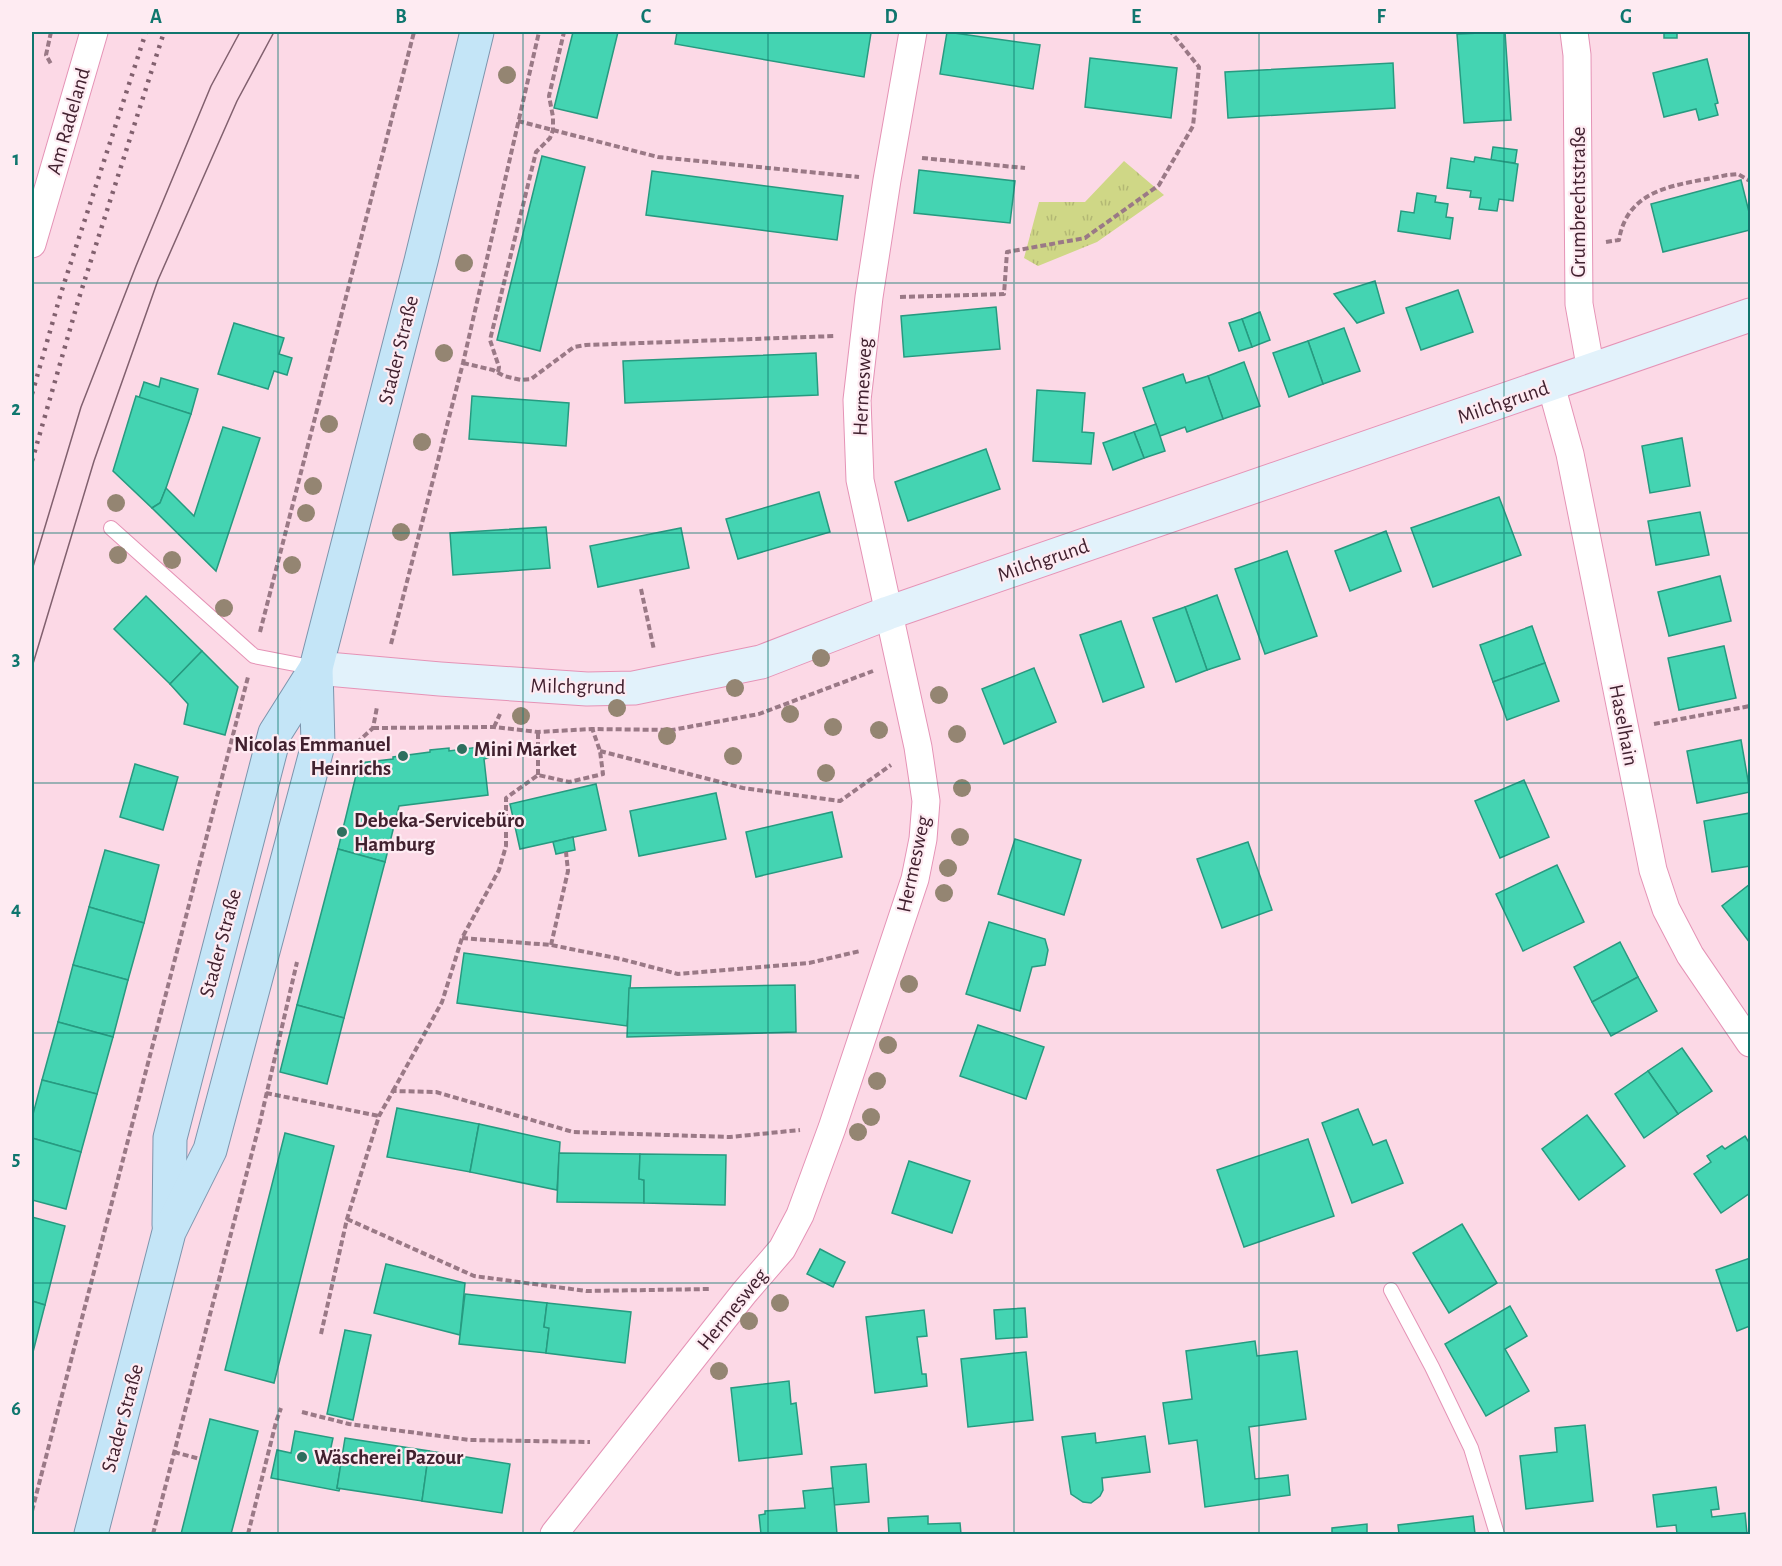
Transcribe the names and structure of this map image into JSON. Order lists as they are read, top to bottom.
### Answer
{
  "streets": {
    "main road": ["Stader Straße"],
    "street": [
      "Am Radeland",
      "Grumbrechtstraße",
      "Hermesweg",
      "Milchgrund",
      "Haselhain"
    ]
  },
  "crossings": [
    ["Grumbrechtstraße", "Milchgrund"],
    ["Stader Straße", "Milchgrund"],
    ["Hermesweg", "Milchgrund"],
    ["Milchgrund", "Haselhain"]
  ],
  "places": [
    "Mini Market",
    "Nicolas Emmanuel Heinrichs",
    "Debeka-Servicebüro Hamburg",
    "Wäscherei Pazour"
  ],
  "grid": {
    "columns": [
      "A",
      "B",
      "C",
      "D",
      "E",
      "F",
      "G"
    ],
    "rows": [
      "1",
      "2",
      "3",
      "4",
      "5",
      "6"
    ]
  }
}
